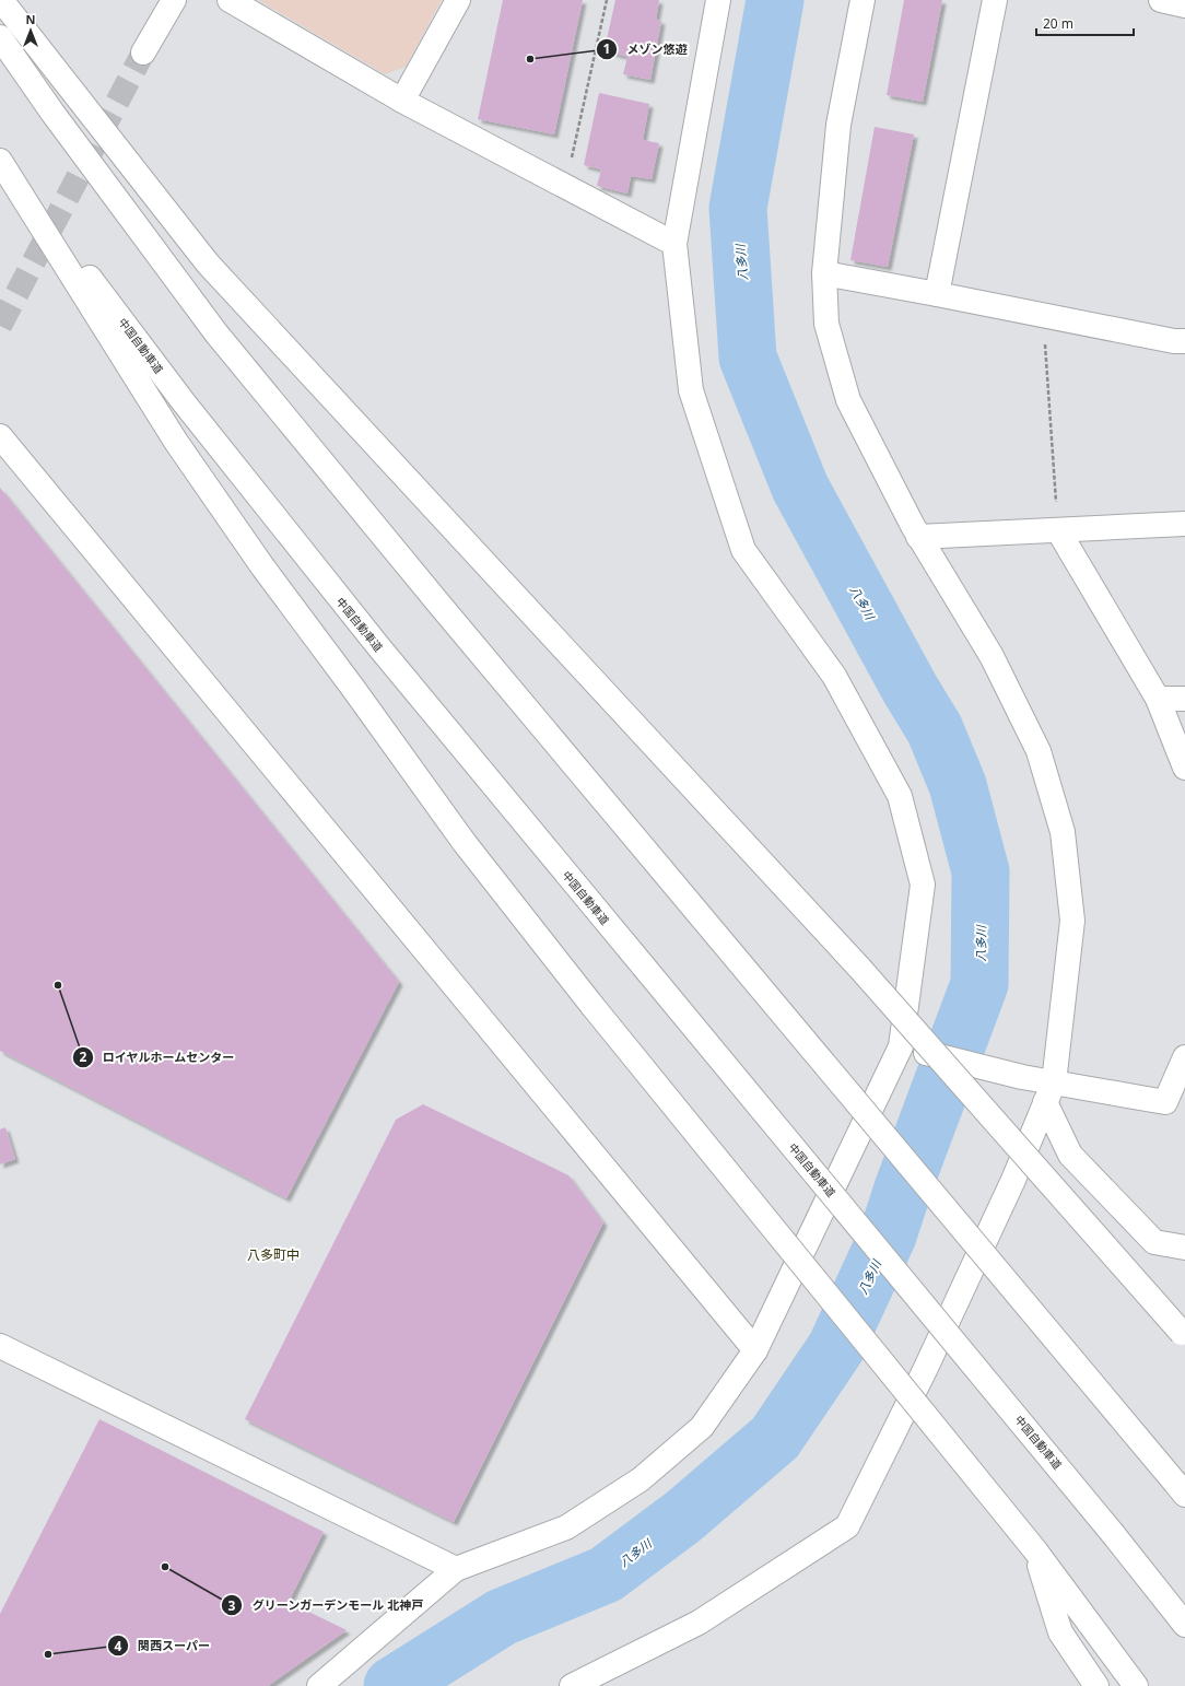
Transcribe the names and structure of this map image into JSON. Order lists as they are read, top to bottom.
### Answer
{
  "streets": {
    "main road": ["中国自動車道"]
  },
  "districts": ["八多町中"],
  "water": ["八多川"],
  "places": [
    "メゾン悠遊",
    "ロイヤルホームセンター",
    "グリーンガーデンモール 北神戸",
    "関西スーパー"
  ],
  "scale_bar": "20 m",
  "north": "top"
}
